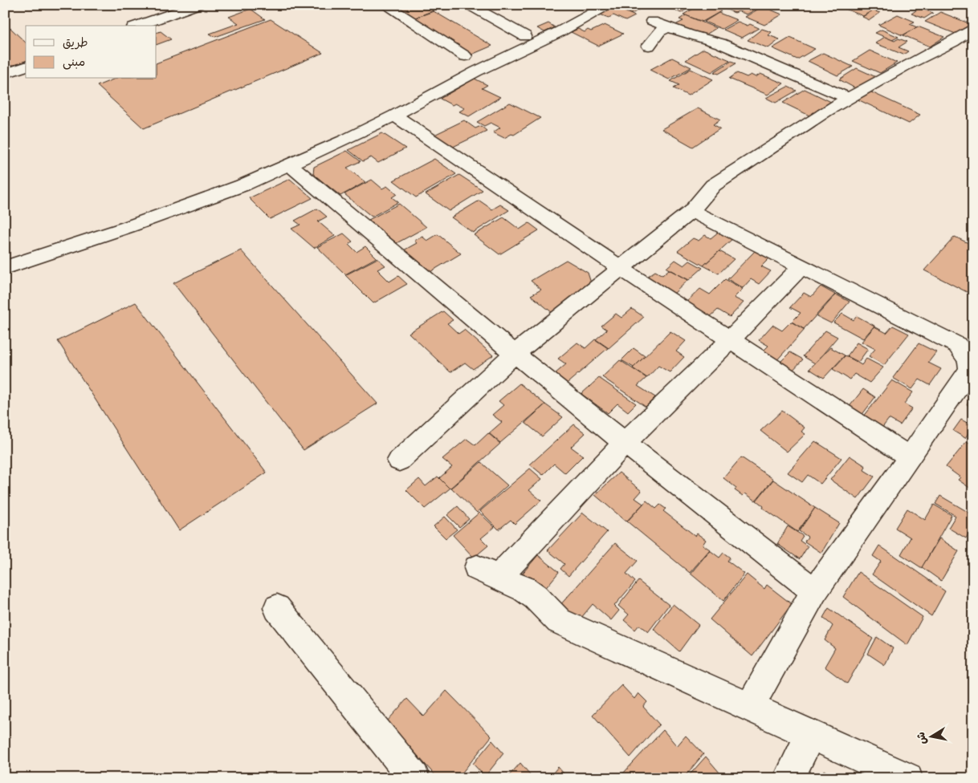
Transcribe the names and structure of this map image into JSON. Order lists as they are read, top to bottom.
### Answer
{
  "legend": ["طريق", "مبنى"],
  "north": "left"
}
